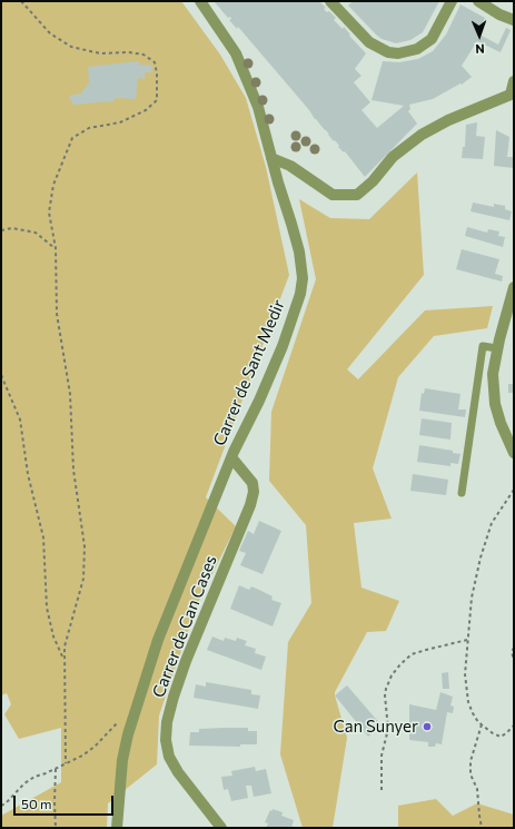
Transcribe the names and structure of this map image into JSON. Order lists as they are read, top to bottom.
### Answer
{
  "streets": {
    "street": ["Carrer de Sant Medir", "Carrer de Can Cases"]
  },
  "crossings": [
    ["Carrer de Sant Medir", "Carrer de Can Cases"]
  ],
  "places": ["Can Sunyer"],
  "scale_bar": "50 m",
  "north": "bottom"
}
